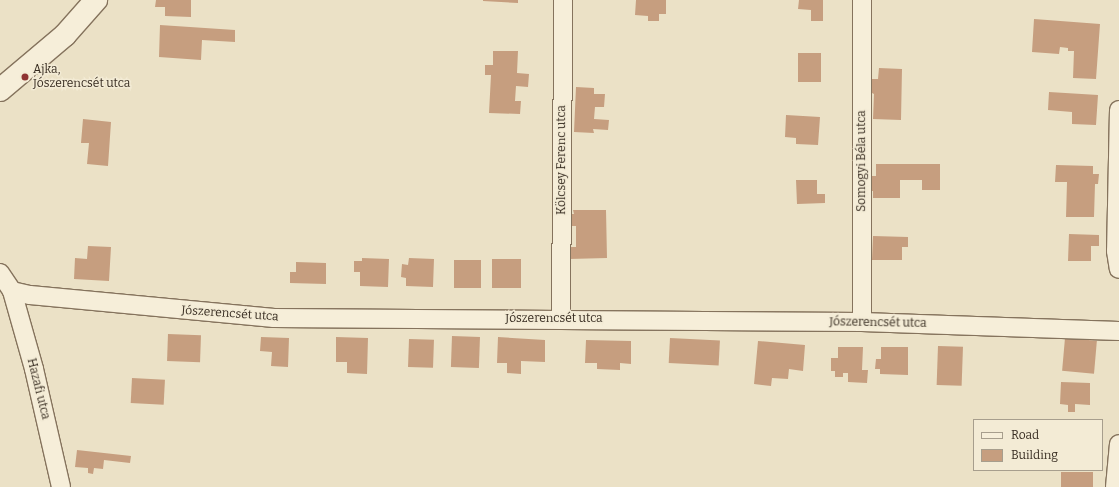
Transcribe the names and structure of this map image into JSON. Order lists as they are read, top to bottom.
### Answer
{
  "streets": {
    "street": [
      "Kölcsey Ferenc utca",
      "Somogyi Béla utca",
      "Jószerencsét utca",
      "Hazafi utca"
    ]
  },
  "crossings": [
    ["Kölcsey Ferenc utca", "Jószerencsét utca"],
    ["Somogyi Béla utca", "Jószerencsét utca"],
    ["Jószerencsét utca", "Hazafi utca"]
  ],
  "places": ["Ajka, Jószerencsét utca"],
  "legend": ["Road", "Building"]
}
